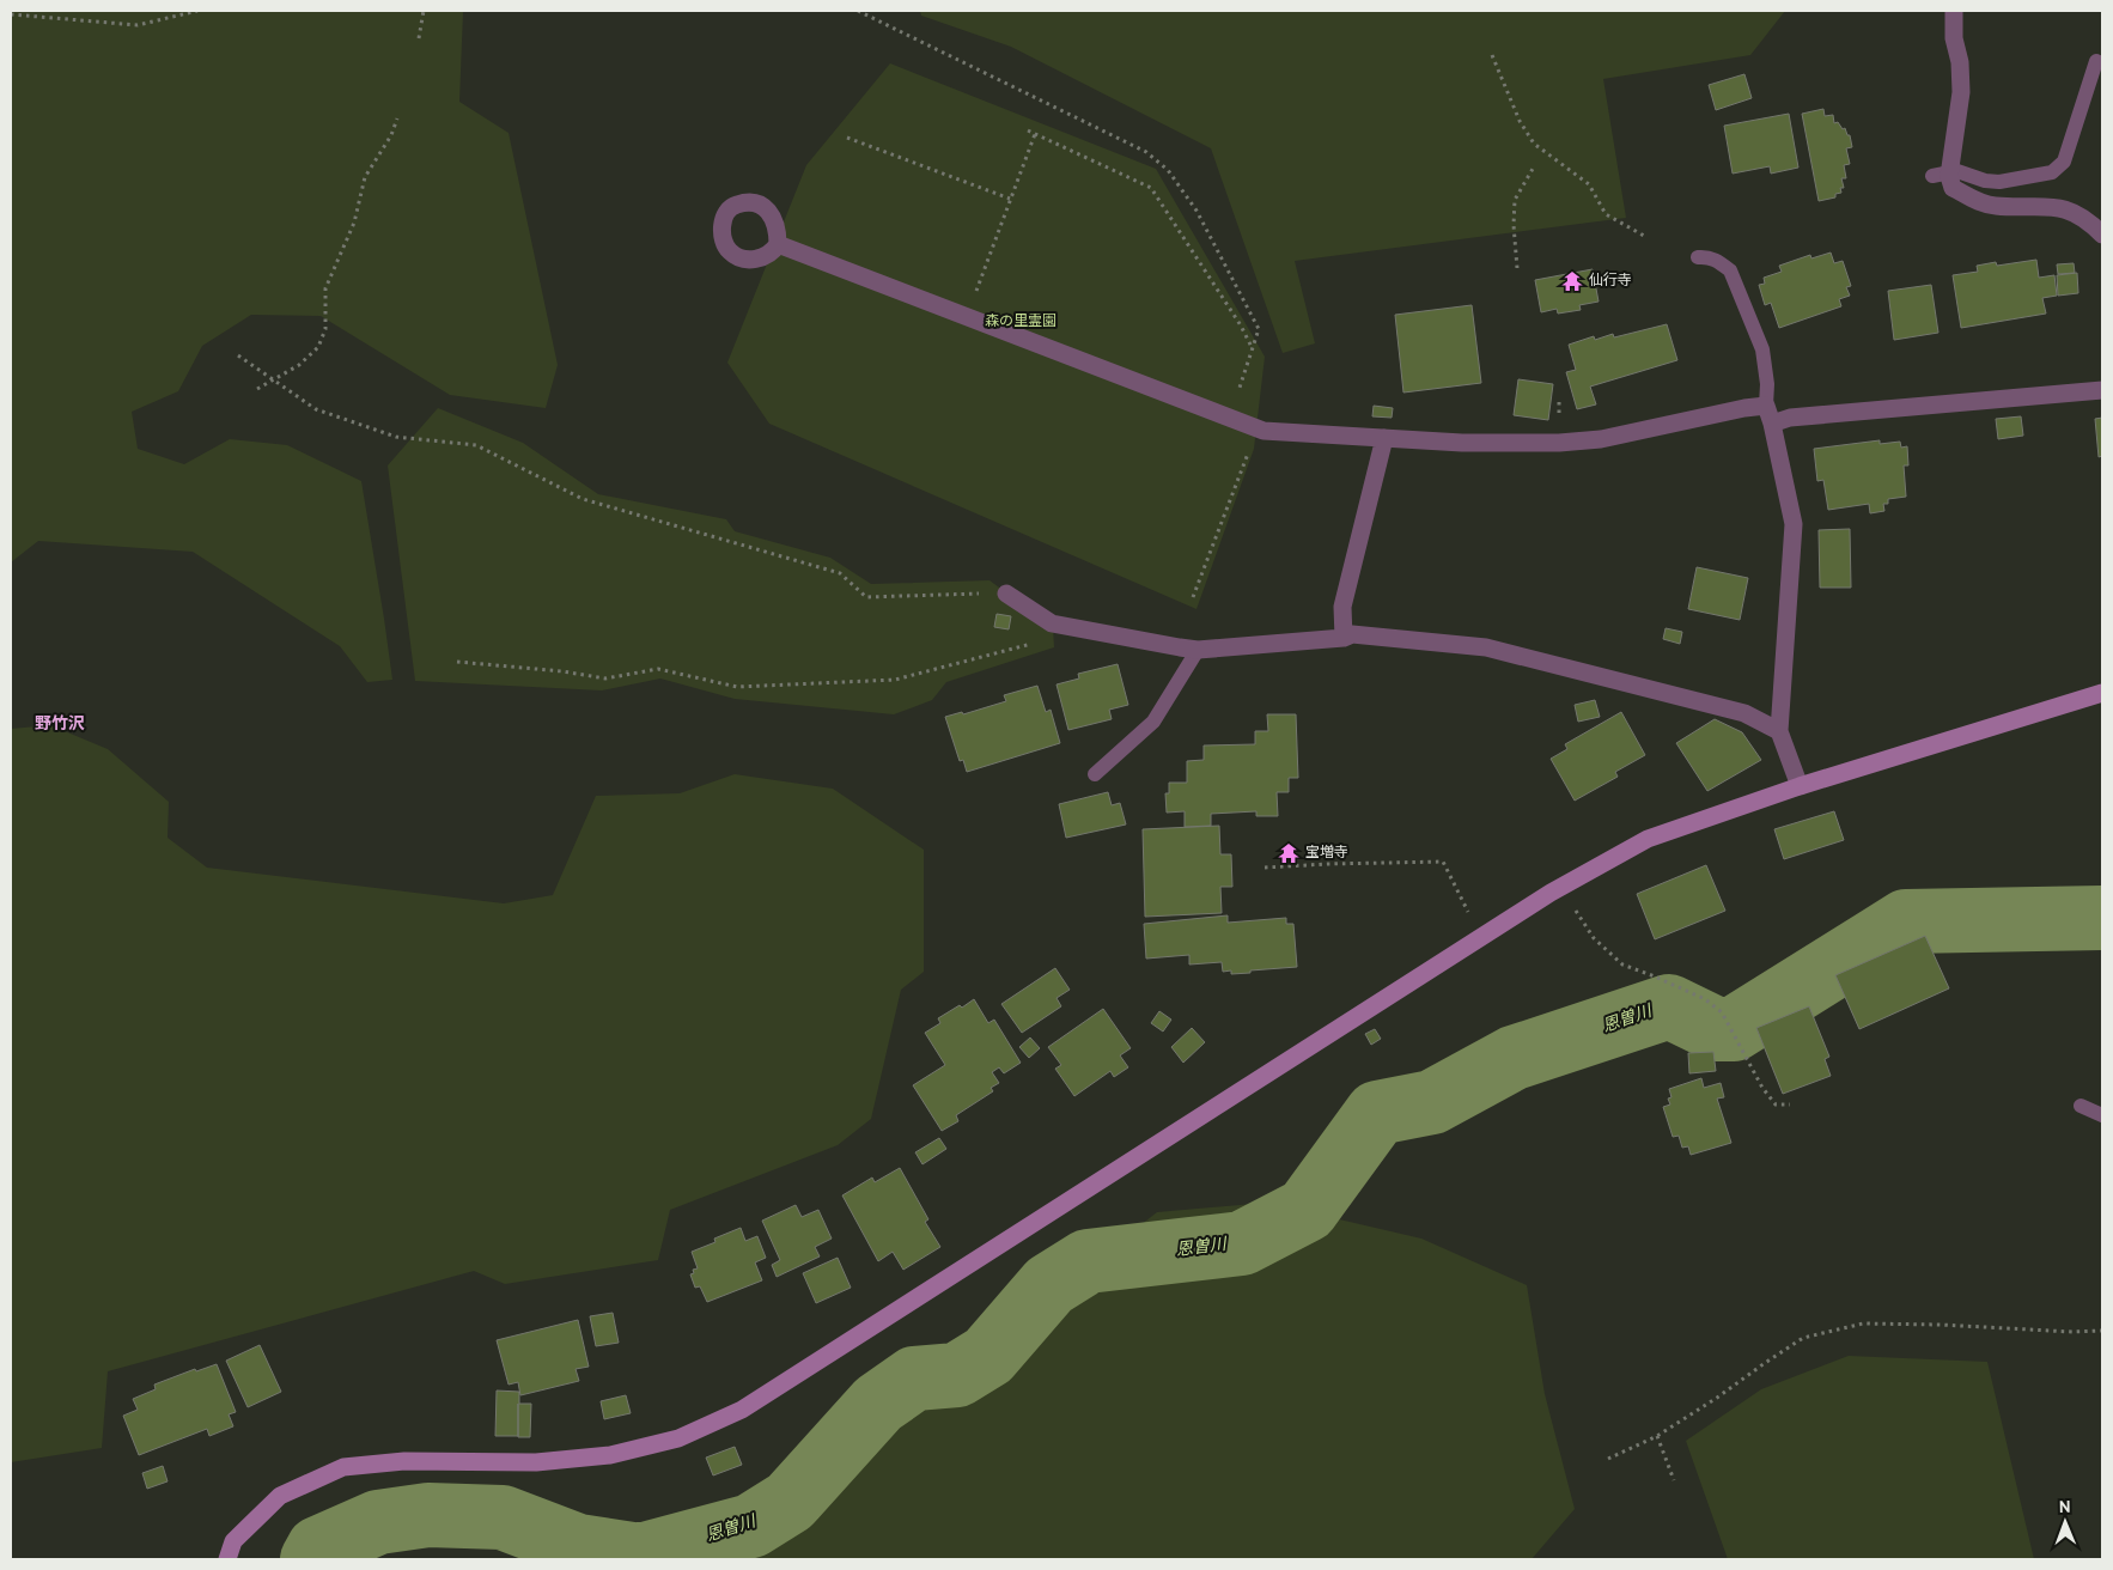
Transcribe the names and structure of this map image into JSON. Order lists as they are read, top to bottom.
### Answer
{
  "districts": ["野竹沢"],
  "water": ["恩曽川"],
  "parks": ["森の里霊園"],
  "places": {
    "temple": ["仙行寺", "宝増寺"]
  },
  "north": "top"
}
